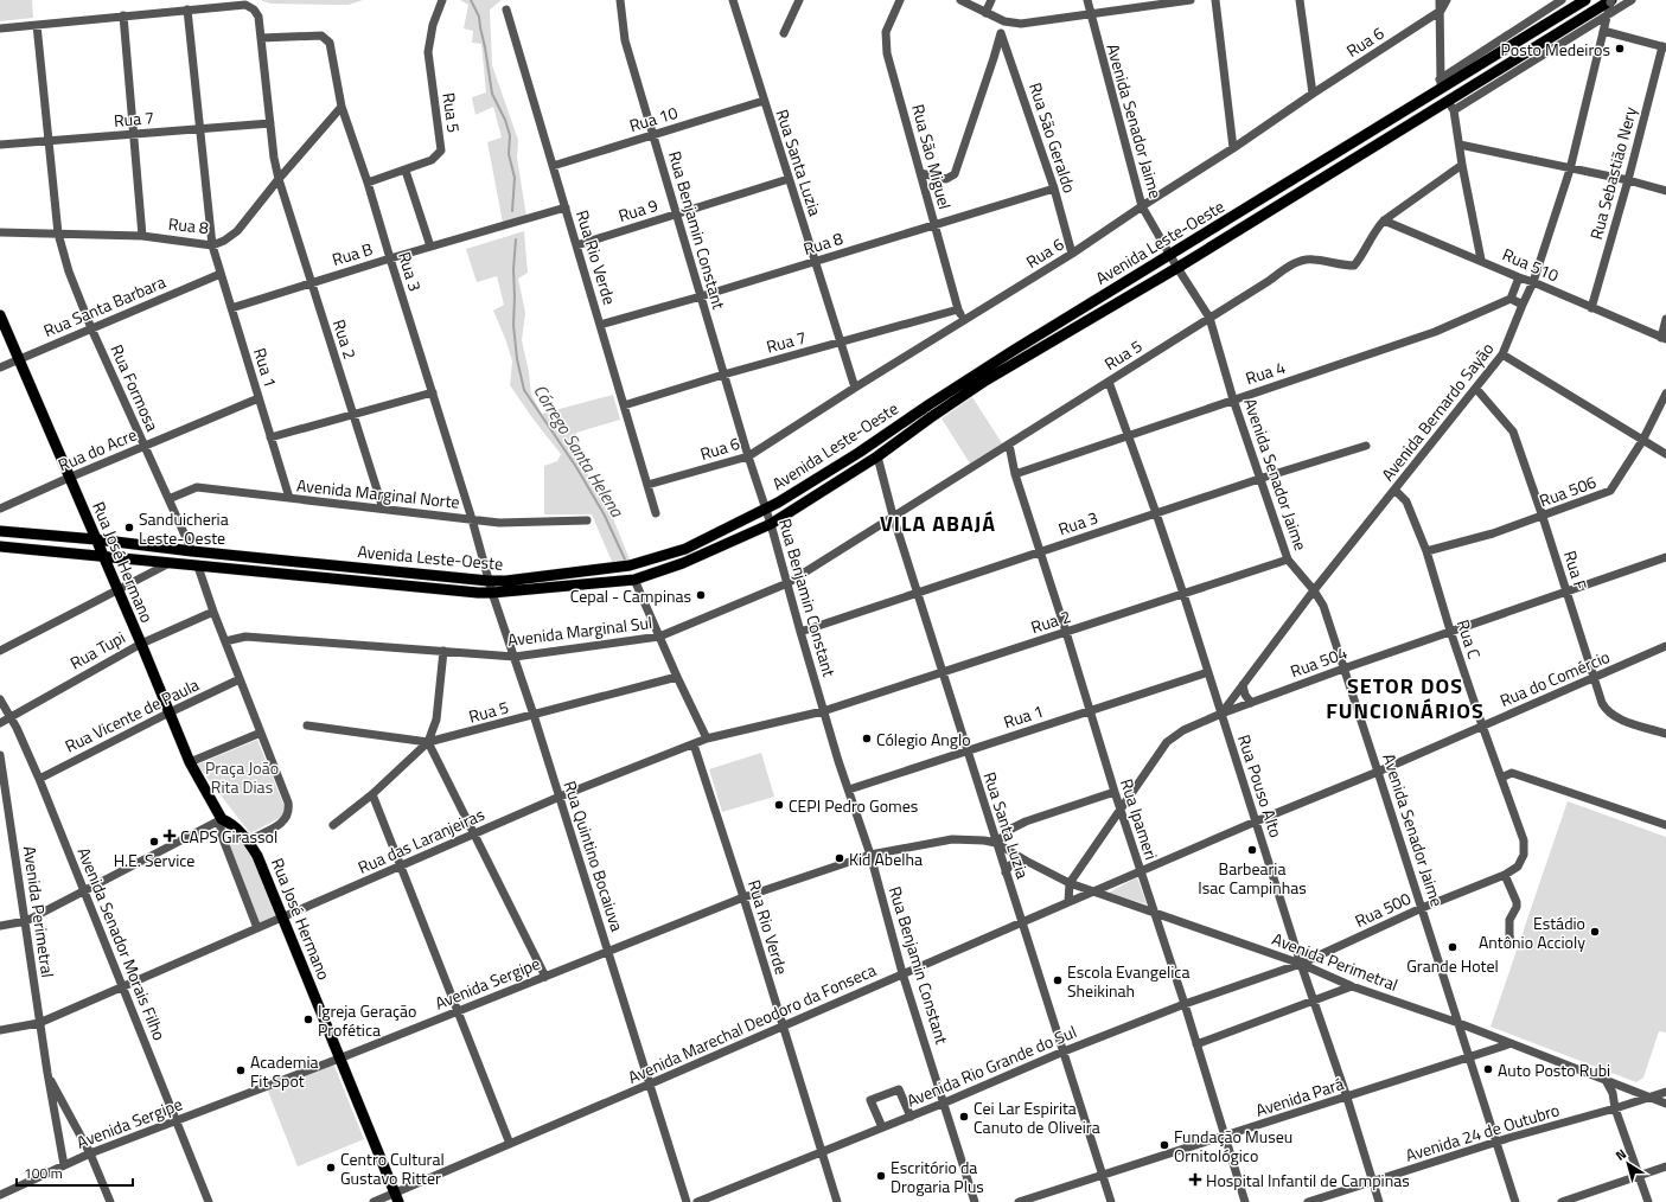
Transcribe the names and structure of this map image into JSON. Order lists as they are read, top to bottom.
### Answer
{
  "streets": {
    "main road": ["Avenida Leste-Oeste", "Rua José Hermano"],
    "street": [
      "Rua 6",
      "Rua 5",
      "Rua 7",
      "Rua 10",
      "Avenida Senador Jaime",
      "Rua São Geraldo",
      "Rua São Miguel",
      "Rua Santa Luzia",
      "Rua Sebastião Nery",
      "Rua 9",
      "Rua 8",
      "Rua Benjamin Constant",
      "Rua B",
      "Rua Rio Verde",
      "Rua 510",
      "Rua 3",
      "Rua Santa Barbara",
      "Rua 2",
      "Rua 1",
      "Rua 4",
      "Rua Formosa",
      "Avenida Bernardo Sayão",
      "Rua do Acre",
      "Rua 506",
      "Avenida Marginal Norte",
      "Rua F",
      "Avenida Marginal Sul",
      "Rua C",
      "Rua Tupi",
      "Rua 504",
      "Rua do Comércio",
      "Rua Vicente de Paula",
      "Rua Pouso Alto",
      "Rua Ipameri",
      "Rua das Laranjeiras",
      "Rua Quintino Bocaiuva",
      "Rua 500",
      "Avenida Perimetral",
      "Avenida Senador Morais Filho",
      "Avenida Sergipe",
      "Avenida Marechal Deodoro da Fonseca",
      "Avenida Rio Grande do Sul",
      "Avenida Pará",
      "Avenida 24 de Outubro"
    ]
  },
  "crossings": [
    ["Rua 6", "Avenida Senador Jaime"],
    ["Rua 6", "Rua São Geraldo"],
    ["Rua 6", "Rua São Miguel"],
    ["Rua 6", "Rua Santa Luzia"],
    ["Rua 6", "Rua Benjamin Constant"],
    ["Rua 6", "Rua Rio Verde"],
    ["Rua 5", "Avenida Senador Jaime"],
    ["Rua 5", "Rua Santa Luzia"],
    ["Rua 5", "Rua Benjamin Constant"],
    ["Rua 5", "Rua 510"],
    ["Rua 5", "Rua 3"],
    ["Rua 5", "Avenida Marginal Sul"],
    ["Rua 5", "Rua Pouso Alto"],
    ["Rua 5", "Rua Ipameri"],
    ["Rua 5", "Rua Quintino Bocaiuva"],
    ["Rua 7", "Rua São Miguel"],
    ["Rua 7", "Rua Santa Luzia"],
    ["Rua 7", "Rua Benjamin Constant"],
    ["Rua 7", "Rua Rio Verde"],
    ["Rua 10", "Rua Santa Luzia"],
    ["Rua 10", "Rua Benjamin Constant"],
    ["Rua 10", "Rua Rio Verde"],
    ["Avenida Senador Jaime", "Avenida Leste-Oeste"],
    ["Avenida Senador Jaime", "Rua 3"],
    ["Avenida Senador Jaime", "Rua 2"],
    ["Avenida Senador Jaime", "Rua 4"],
    ["Avenida Senador Jaime", "Avenida Bernardo Sayão"],
    ["Avenida Senador Jaime", "Rua 504"],
    ["Avenida Senador Jaime", "Rua do Comércio"],
    ["Avenida Senador Jaime", "Rua 500"],
    ["Avenida Senador Jaime", "Avenida Perimetral"],
    ["Avenida Senador Jaime", "Avenida Pará"],
    ["Avenida Senador Jaime", "Avenida 24 de Outubro"],
    ["Rua São Geraldo", "Rua 8"],
    ["Rua São Miguel", "Rua 8"],
    ["Rua Santa Luzia", "Rua 9"],
    ["Rua Santa Luzia", "Rua 8"],
    ["Rua Santa Luzia", "Avenida Leste-Oeste"],
    ["Rua Santa Luzia", "Rua 3"],
    ["Rua Santa Luzia", "Rua 2"],
    ["Rua Santa Luzia", "Rua 1"],
    ["Rua Santa Luzia", "Avenida Perimetral"],
    ["Rua Santa Luzia", "Avenida Sergipe"],
    ["Rua Santa Luzia", "Avenida Marechal Deodoro da Fonseca"],
    ["Rua Santa Luzia", "Avenida Rio Grande do Sul"],
    ["Rua Santa Luzia", "Avenida Pará"],
    ["Rua Sebastião Nery", "Rua 510"],
    ["Rua 9", "Rua Benjamin Constant"],
    ["Rua 9", "Rua Rio Verde"],
    ["Rua 8", "Rua Benjamin Constant"],
    ["Rua 8", "Rua Rio Verde"],
    ["Rua 8", "Rua 3"],
    ["Rua 8", "Rua 2"],
    ["Rua 8", "Rua 1"],
    ["Rua 8", "Rua Formosa"],
    ["Rua Benjamin Constant", "Avenida Leste-Oeste"],
    ["Rua Benjamin Constant", "Rua 3"],
    ["Rua Benjamin Constant", "Rua 2"],
    ["Rua Benjamin Constant", "Rua 1"],
    ["Rua Benjamin Constant", "Avenida Marginal Sul"],
    ["Rua Benjamin Constant", "Rua das Laranjeiras"],
    ["Rua Benjamin Constant", "Avenida Sergipe"],
    ["Rua Benjamin Constant", "Avenida Marechal Deodoro da Fonseca"],
    ["Rua Benjamin Constant", "Avenida Rio Grande do Sul"],
    ["Avenida Leste-Oeste", "Rua Formosa"],
    ["Avenida Leste-Oeste", "Avenida Bernardo Sayão"],
    ["Avenida Leste-Oeste", "Rua José Hermano"],
    ["Avenida Leste-Oeste", "Rua Quintino Bocaiuva"],
    ["Rua B", "Rua Rio Verde"],
    ["Rua B", "Rua 3"],
    ["Rua B", "Rua 2"],
    ["Rua B", "Rua 1"],
    ["Rua Rio Verde", "Rua das Laranjeiras"],
    ["Rua Rio Verde", "Avenida Sergipe"],
    ["Rua Rio Verde", "Avenida Marechal Deodoro da Fonseca"],
    ["Rua Rio Verde", "Avenida Rio Grande do Sul"],
    ["Rua 510", "Avenida Bernardo Sayão"],
    ["Rua 3", "Avenida Marginal Norte"],
    ["Rua 3", "Rua Pouso Alto"],
    ["Rua 3", "Rua Ipameri"],
    ["Rua 3", "Rua Quintino Bocaiuva"],
    ["Rua Santa Barbara", "Rua 1"],
    ["Rua Santa Barbara", "Rua Formosa"],
    ["Rua Santa Barbara", "Rua José Hermano"],
    ["Rua 2", "Avenida Marginal Norte"],
    ["Rua 2", "Rua Pouso Alto"],
    ["Rua 2", "Rua Ipameri"],
    ["Rua 2", "Rua das Laranjeiras"],
    ["Rua 1", "Rua do Acre"],
    ["Rua 1", "Avenida Marginal Norte"],
    ["Rua 1", "Rua Pouso Alto"],
    ["Rua 1", "Rua Ipameri"],
    ["Rua 4", "Rua Pouso Alto"],
    ["Rua 4", "Rua Ipameri"],
    ["Rua Formosa", "Rua do Acre"],
    ["Rua Formosa", "Avenida Marginal Norte"],
    ["Avenida Bernardo Sayão", "Rua F"],
    ["Avenida Bernardo Sayão", "Rua C"],
    ["Avenida Bernardo Sayão", "Rua 504"],
    ["Avenida Bernardo Sayão", "Rua Pouso Alto"],
    ["Rua do Acre", "Rua José Hermano"],
    ["Rua 506", "Rua F"],
    ["Rua 506", "Rua C"],
    ["Avenida Marginal Norte", "Rua Quintino Bocaiuva"],
    ["Rua José Hermano", "Rua Tupi"],
    ["Rua José Hermano", "Rua Vicente de Paula"],
    ["Rua José Hermano", "Rua das Laranjeiras"],
    ["Rua José Hermano", "Avenida Sergipe"],
    ["Rua José Hermano", "Avenida Marechal Deodoro da Fonseca"],
    ["Rua F", "Rua 504"],
    ["Rua F", "Rua do Comércio"],
    ["Avenida Marginal Sul", "Rua Quintino Bocaiuva"],
    ["Rua C", "Rua 504"],
    ["Rua C", "Rua do Comércio"],
    ["Rua C", "Rua 500"],
    ["Rua Tupi", "Avenida Senador Morais Filho"],
    ["Rua 504", "Rua Pouso Alto"],
    ["Rua 504", "Rua Ipameri"],
    ["Rua 504", "Avenida Perimetral"],
    ["Rua do Comércio", "Rua Pouso Alto"],
    ["Rua do Comércio", "Rua Ipameri"],
    ["Rua do Comércio", "Avenida Marechal Deodoro da Fonseca"],
    ["Rua Vicente de Paula", "Avenida Senador Morais Filho"],
    ["Rua Pouso Alto", "Rua 500"],
    ["Rua Pouso Alto", "Avenida Perimetral"],
    ["Rua Pouso Alto", "Avenida Rio Grande do Sul"],
    ["Rua Pouso Alto", "Avenida Pará"],
    ["Rua Pouso Alto", "Avenida 24 de Outubro"],
    ["Rua Ipameri", "Avenida Perimetral"],
    ["Rua Ipameri", "Avenida Marechal Deodoro da Fonseca"],
    ["Rua Ipameri", "Avenida Rio Grande do Sul"],
    ["Rua Ipameri", "Avenida Pará"],
    ["Rua das Laranjeiras", "Rua Quintino Bocaiuva"],
    ["Rua das Laranjeiras", "Avenida Perimetral"],
    ["Rua das Laranjeiras", "Avenida Senador Morais Filho"],
    ["Rua Quintino Bocaiuva", "Avenida Sergipe"],
    ["Rua Quintino Bocaiuva", "Avenida Marechal Deodoro da Fonseca"],
    ["Rua 500", "Avenida Perimetral"],
    ["Rua 500", "Avenida Rio Grande do Sul"],
    ["Avenida Perimetral", "Avenida Sergipe"],
    ["Avenida Perimetral", "Avenida Marechal Deodoro da Fonseca"],
    ["Avenida Perimetral", "Avenida Rio Grande do Sul"],
    ["Avenida Perimetral", "Avenida Pará"],
    ["Avenida Perimetral", "Avenida 24 de Outubro"],
    ["Avenida Senador Morais Filho", "Avenida Sergipe"]
  ],
  "districts": ["VILA ABAJÁ", "SETOR DOS FUNCIONÁRIOS"],
  "water": ["Córrego Santa Helena"],
  "parks": ["Praça João Rita Dias"],
  "places": {
    "other": [
      "Posto Medeiros",
      "Sanduicheria Leste-Oeste",
      "Cepal - Campinas",
      "Cólegio Anglo",
      "CEPI Pedro Gomes",
      "H.E. Service",
      "Barbearia Isac Campinhas",
      "Kid Abelha",
      "Estádio Antônio Accioly",
      "Grande Hotel",
      "Escola Evangelica Sheikinah",
      "Igreja Geração Profética",
      "Auto Posto Rubi",
      "Academia Fit Spot",
      "Cei Lar Espirita Canuto de Oliveira",
      "Fundação Museu Ornitológico",
      "Centro Cultural Gustavo Ritter",
      "Escritório da Drogaria Plus"
    ],
    "health": ["CAPS Girassol", "Hospital Infantil de Campinas"]
  },
  "scale_bar": "100 m",
  "north": "top left"
}
